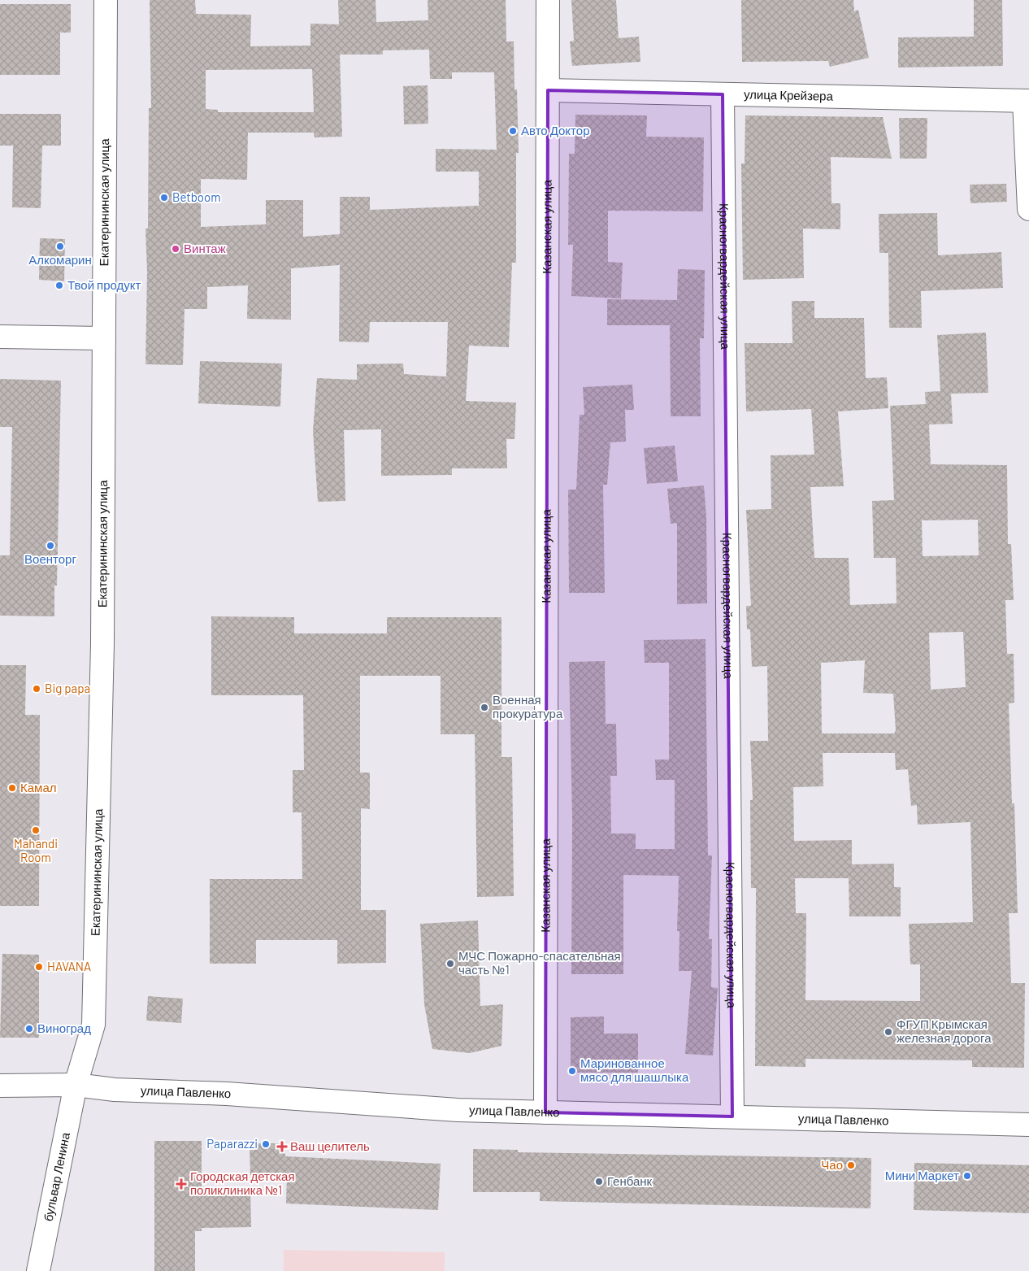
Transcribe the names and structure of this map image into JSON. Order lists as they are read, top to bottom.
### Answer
{
  "streets": {
    "street": [
      "улица Крейзера",
      "Екатерининская улица",
      "Казанская улица",
      "Красногвардейская улица",
      "улица Павленко",
      "бульвар Ленина"
    ]
  },
  "crossings": [
    ["улица Крейзера", "Казанская улица"],
    ["улица Крейзера", "Красногвардейская улица"],
    ["Екатерининская улица", "улица Павленко"],
    ["Екатерининская улица", "бульвар Ленина"],
    ["Казанская улица", "улица Павленко"],
    ["Красногвардейская улица", "улица Павленко"],
    ["улица Павленко", "бульвар Ленина"]
  ],
  "places": {
    "other": [
      "Авто Доктор",
      "Betboom",
      "Алкомарин",
      "Винтаж",
      "Твой продукт",
      "Военторг",
      "Big papa",
      "Военная прокуратура",
      "Камал",
      "Mahandi Room",
      "МЧС Пожарно-спасательная часть №1",
      "HAVANA",
      "Виноград",
      "ФГУП Крымская железная дорога",
      "Маринованное мясо для шашлыка",
      "Paparazzi",
      "Чао",
      "Мини Маркет",
      "Генбанк"
    ],
    "health": ["Ваш целитель", "Городская детская поликлиника №1"]
  }
}
